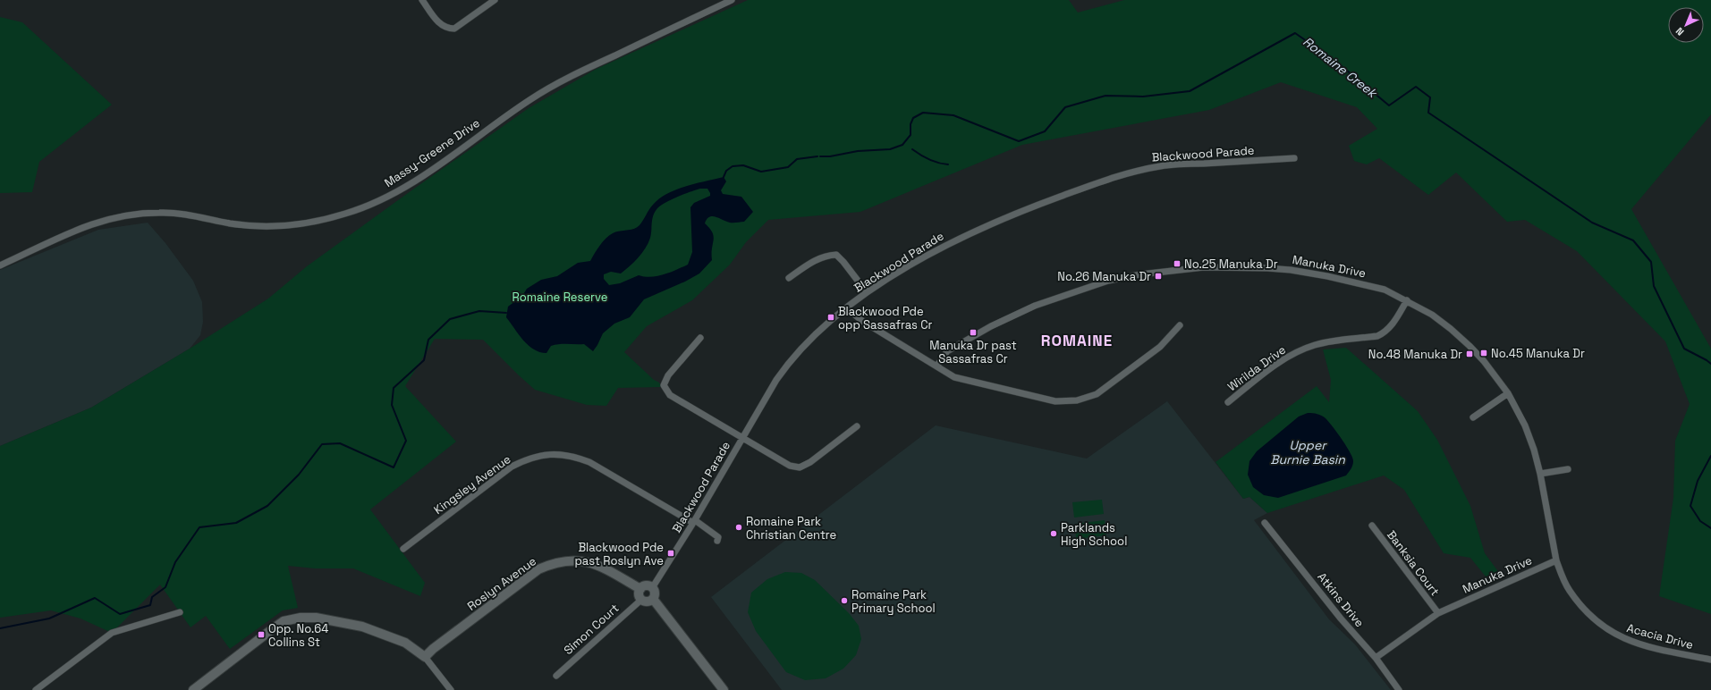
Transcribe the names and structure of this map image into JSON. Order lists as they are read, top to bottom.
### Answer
{
  "streets": {
    "street": [
      "Massy-Greene Drive",
      "Blackwood Parade",
      "Manuka Drive",
      "Wirilda Drive",
      "Kingsley Avenue",
      "Banksia Court",
      "Roslyn Avenue",
      "Atkins Drive",
      "Simon Court",
      "Acacia Drive"
    ]
  },
  "crossings": [
    ["Blackwood Parade", "Kingsley Avenue"],
    ["Blackwood Parade", "Roslyn Avenue"],
    ["Blackwood Parade", "Simon Court"],
    ["Manuka Drive", "Wirilda Drive"],
    ["Manuka Drive", "Banksia Court"],
    ["Manuka Drive", "Atkins Drive"],
    ["Manuka Drive", "Acacia Drive"],
    ["Roslyn Avenue", "Simon Court"]
  ],
  "districts": ["ROMAINE"],
  "water": ["Romaine Creek", "Upper Burnie Basin"],
  "parks": ["Romaine Reserve"],
  "places": {
    "transit": [
      "No.25 Manuka Dr",
      "No.26 Manuka Dr",
      "Blackwood Pde opp Sassafras Cr",
      "Manuka Dr past Sassafras Cr",
      "No.45 Manuka Dr",
      "No.48 Manuka Dr",
      "Blackwood Pde past Roslyn Ave",
      "Opp. No.64 Collins St"
    ],
    "other": ["Romaine Park Christian Centre", "Parklands High School", "Romaine Park Primary School"]
  },
  "north": "bottom left"
}
